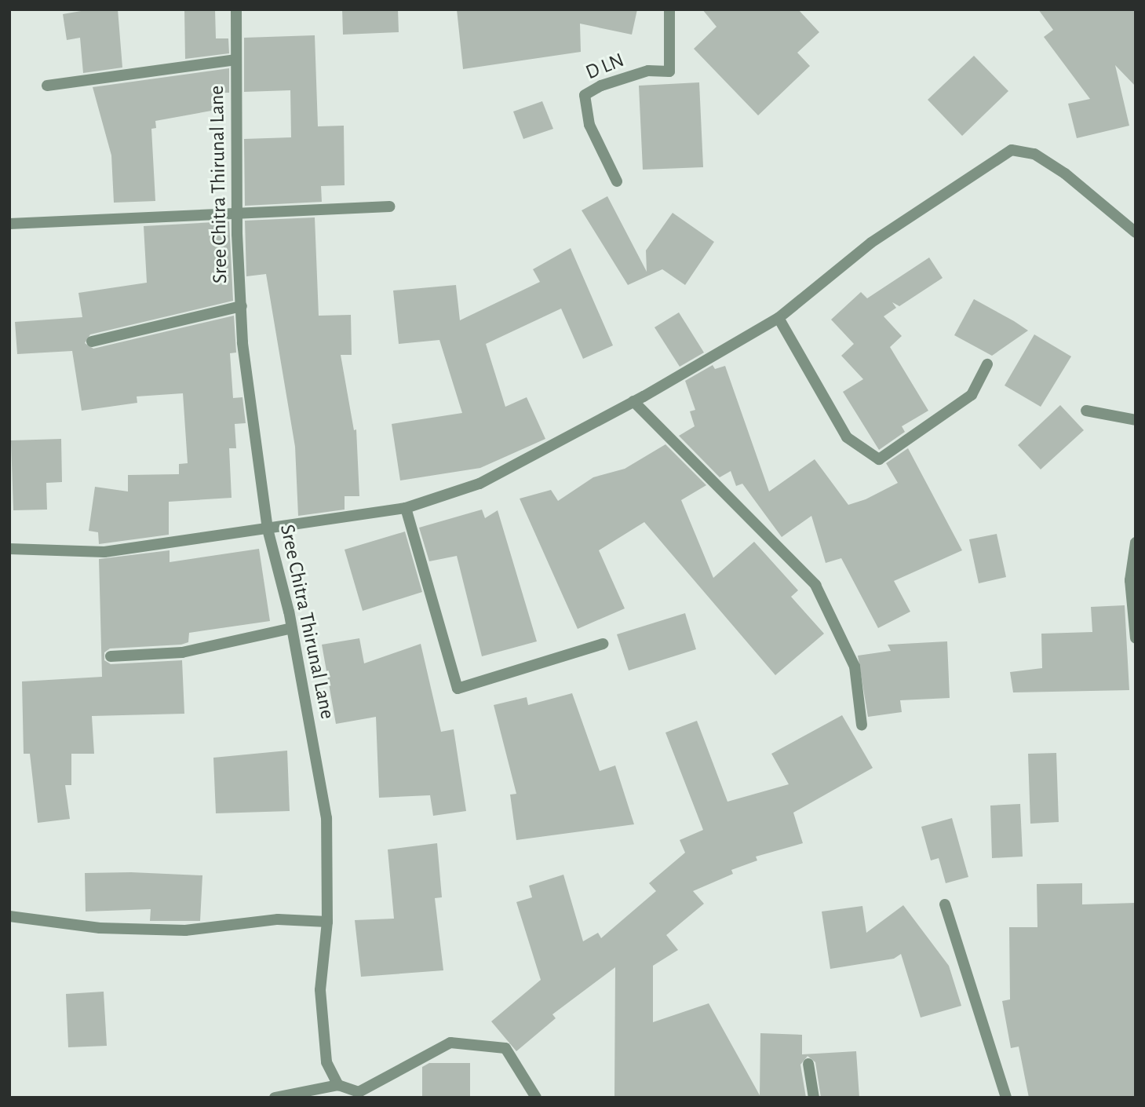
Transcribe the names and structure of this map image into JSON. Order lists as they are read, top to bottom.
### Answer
{
  "streets": {
    "street": ["D LN", "Sree Chitra Thirunal Lane"]
  }
}
